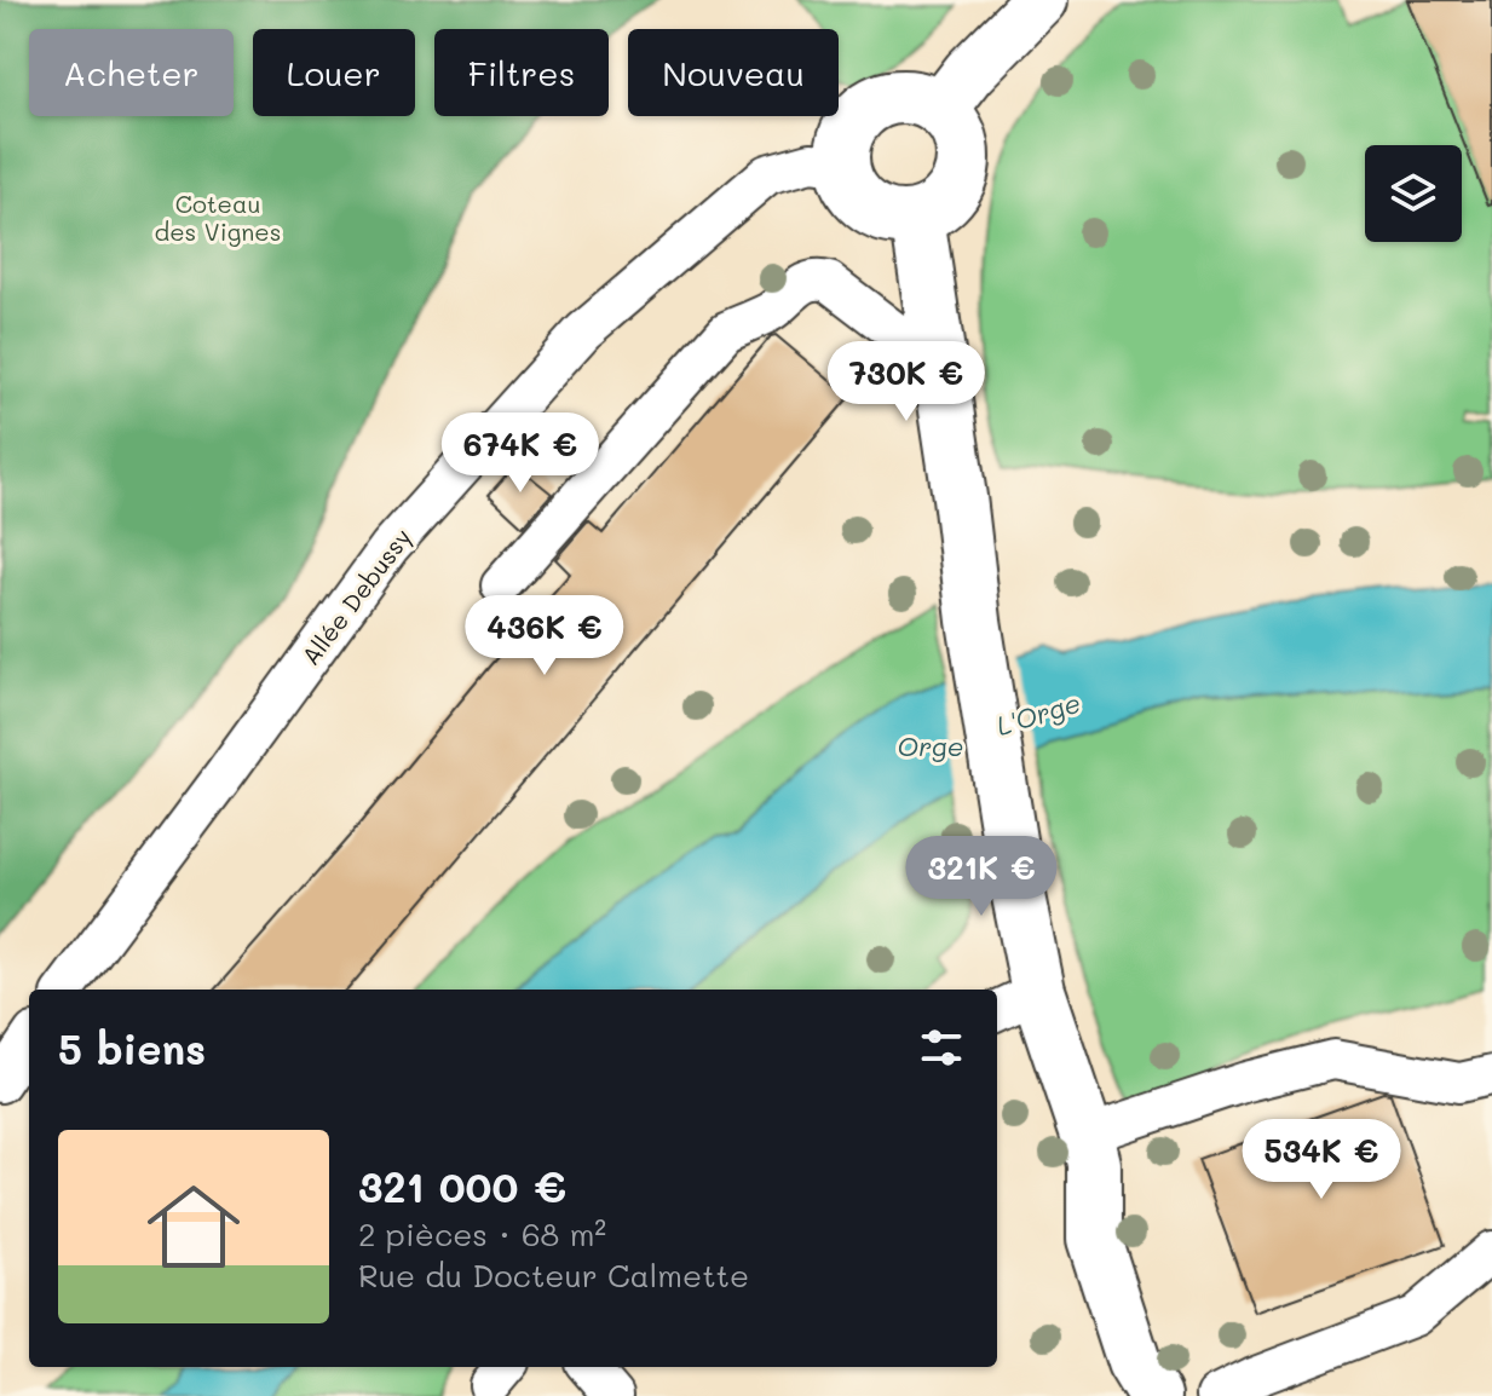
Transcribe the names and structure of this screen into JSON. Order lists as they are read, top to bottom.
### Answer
{
  "streets": {
    "lane": ["Allée Debussy"]
  },
  "water": ["L'Orge", "Orge"],
  "parks": ["Coteau des Vignes"],
  "page": {
    "chip": [
      "Acheter",
      "Louer",
      "Filtres",
      "Nouveau"
    ],
    "price": [
      "730K €",
      "674K €",
      "436K €",
      "321K €",
      "534K €"
    ],
    "heading": "5 biens",
    "list": [
      {
        "name": "321 000 €",
        "note": "2 pièces · 68 m² · Rue du Docteur Calmette"
      }
    ]
  }
}
